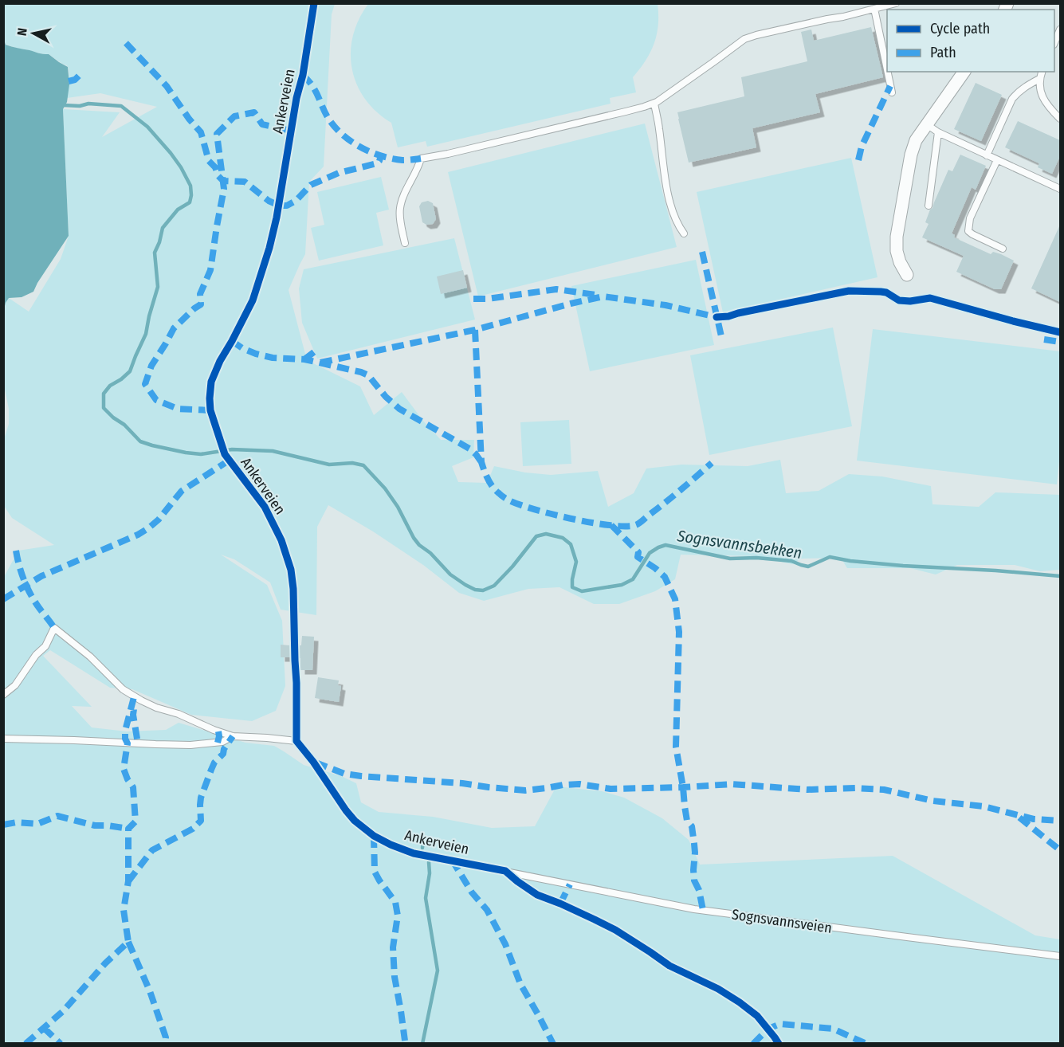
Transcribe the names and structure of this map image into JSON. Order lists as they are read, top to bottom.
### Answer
{
  "streets": {
    "lane": ["Ankerveien", "Sognsvannsveien"]
  },
  "crossings": [
    ["Ankerveien", "Sognsvannsveien"]
  ],
  "water": ["Sognsvannsbekken"],
  "legend": ["Cycle path", "Path"],
  "north": "left"
}
